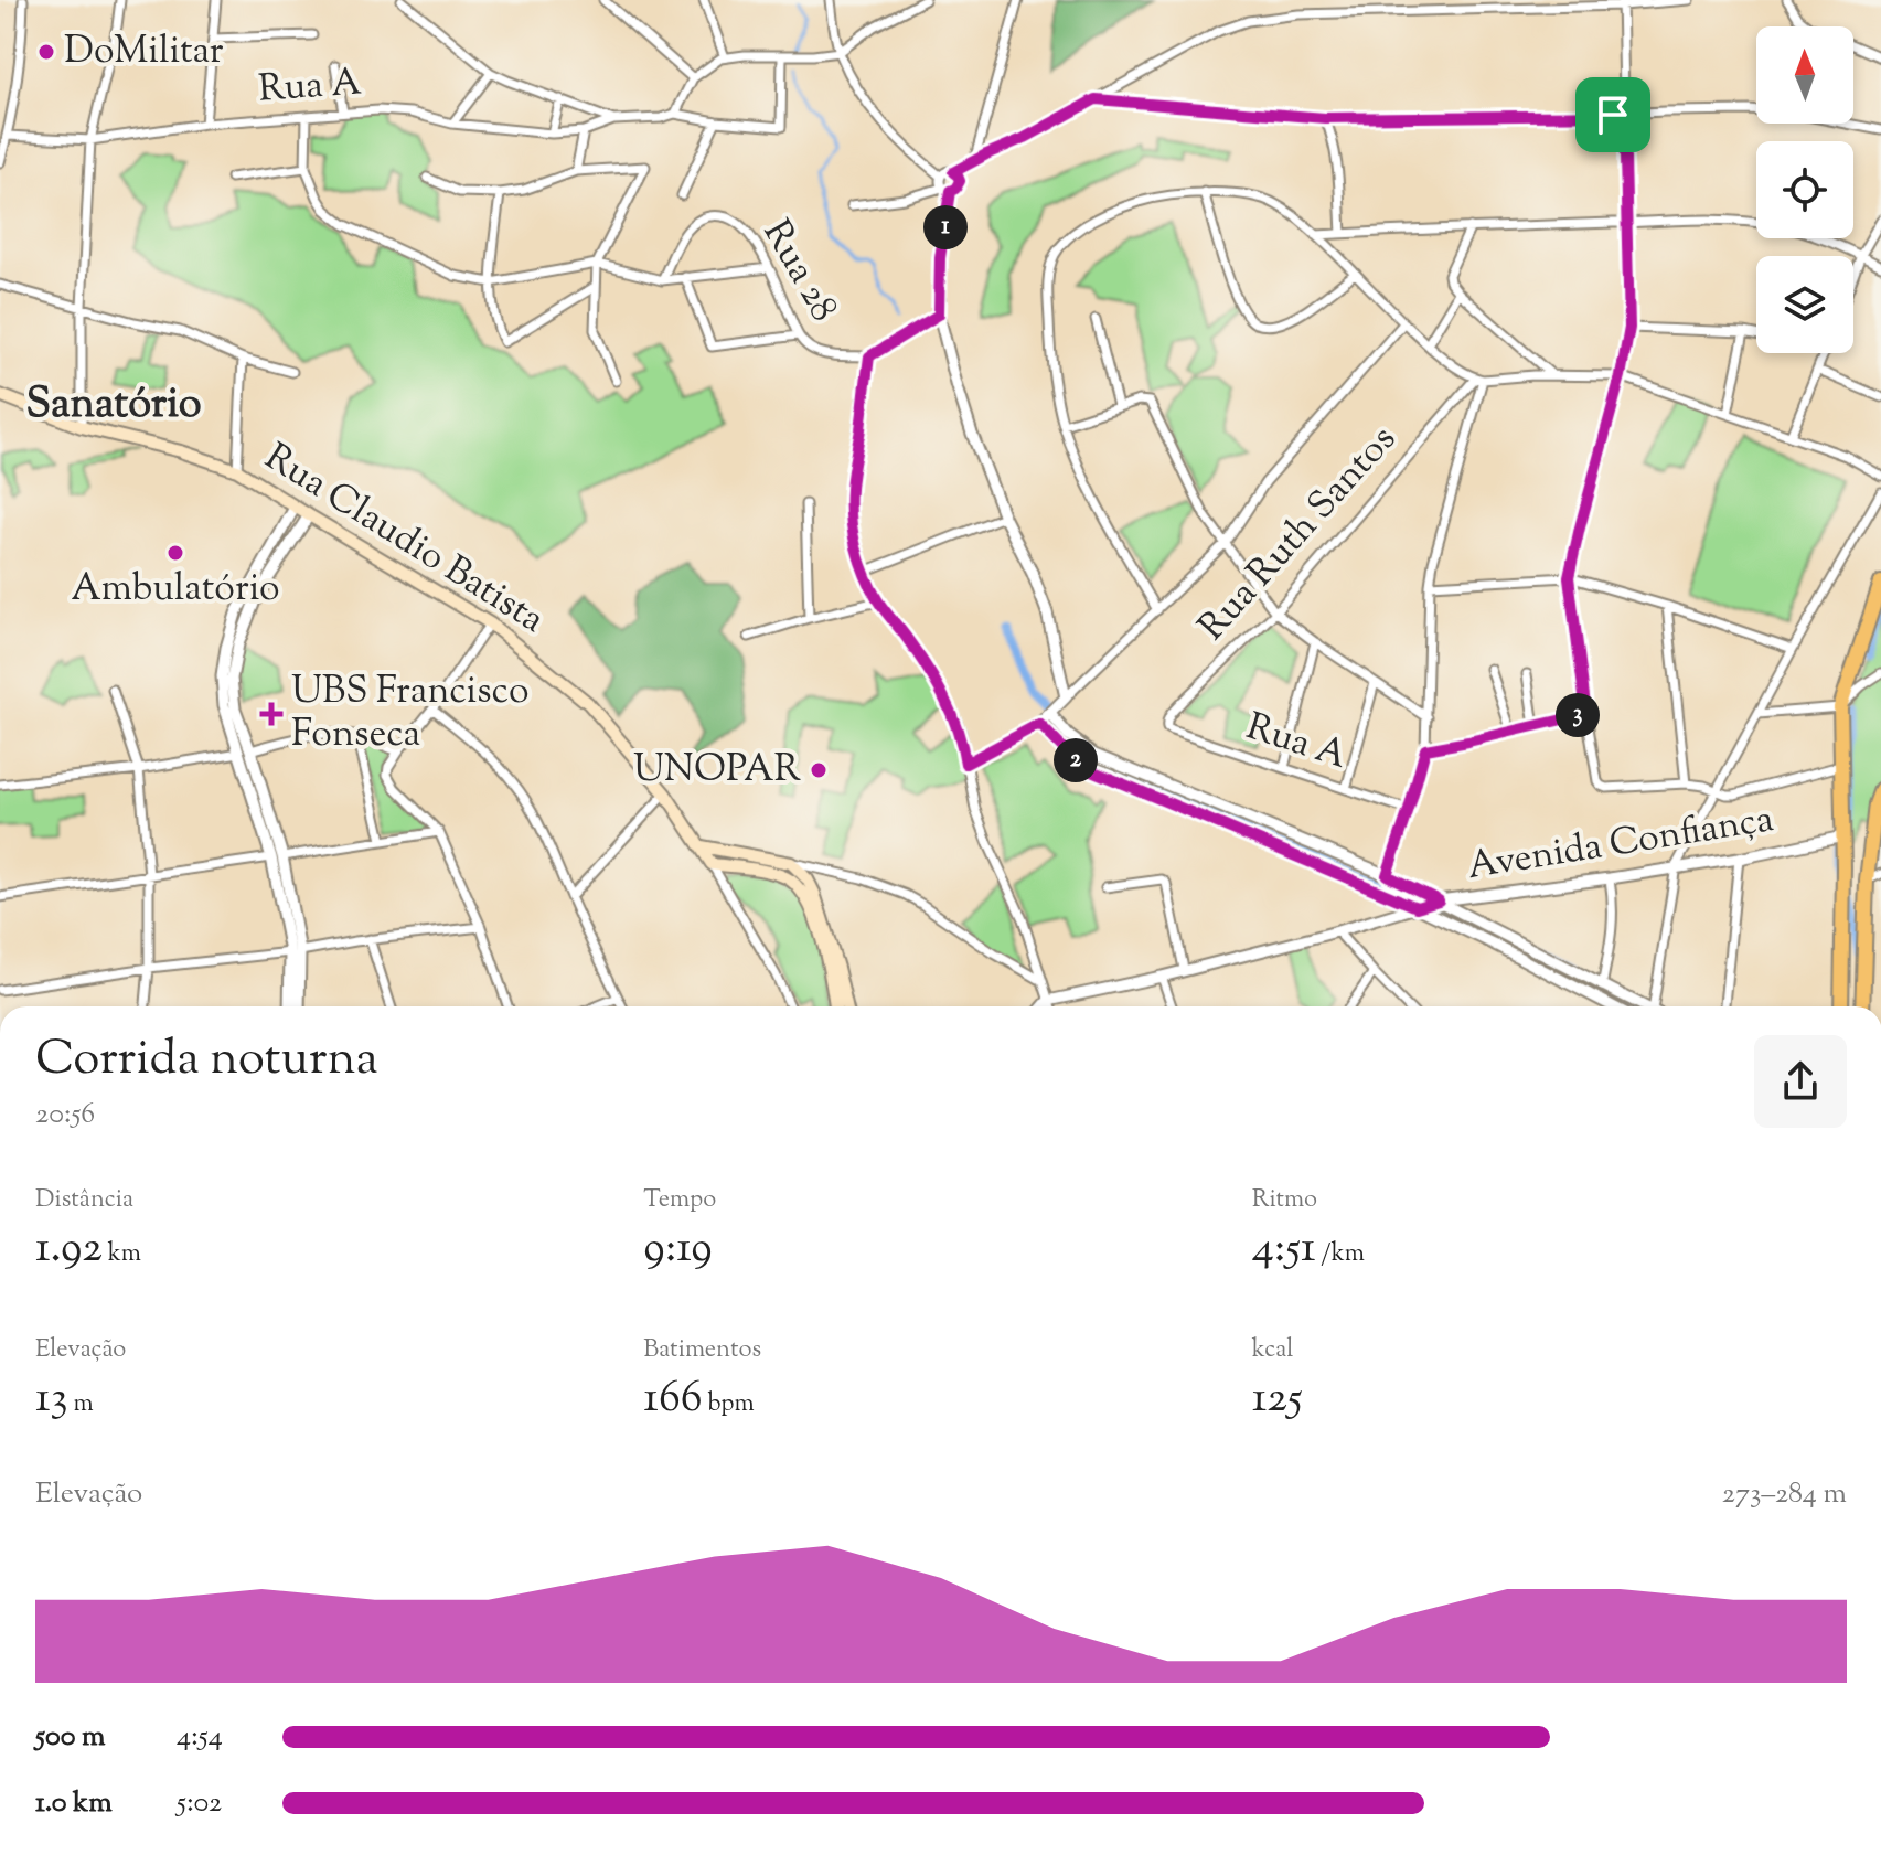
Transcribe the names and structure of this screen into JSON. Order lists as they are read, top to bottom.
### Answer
{
  "streets": {
    "main road": ["Rua Claudio Batista"],
    "street": [
      "Rua A",
      "Rua 28",
      "Rua Ruth Santos",
      "Avenida Confiança"
    ]
  },
  "crossings": [
    ["Rua A", "Rua Ruth Santos"]
  ],
  "districts": ["Sanatório"],
  "places": {
    "other": ["DoMilitar", "Ambulatório", "UNOPAR"],
    "health": ["UBS Francisco Fonseca"]
  },
  "north": "top",
  "page": {
    "pins": ["1", "3", "2"],
    "heading": ["Corrida noturna", "20:56"],
    "stats": [
      ["Distância", "1.92 km"],
      ["Tempo", "9:19"],
      ["Ritmo", "4:51 /km"],
      ["Elevação", "13 m"],
      ["Batimentos", "166 bpm"],
      ["kcal", "125"]
    ],
    "chart": ["Elevação", "273–284 m"],
    "list": [
      {
        "name": "500 m",
        "note": "4:54"
      },
      {
        "name": "1.0 km",
        "note": "5:02"
      }
    ]
  }
}
